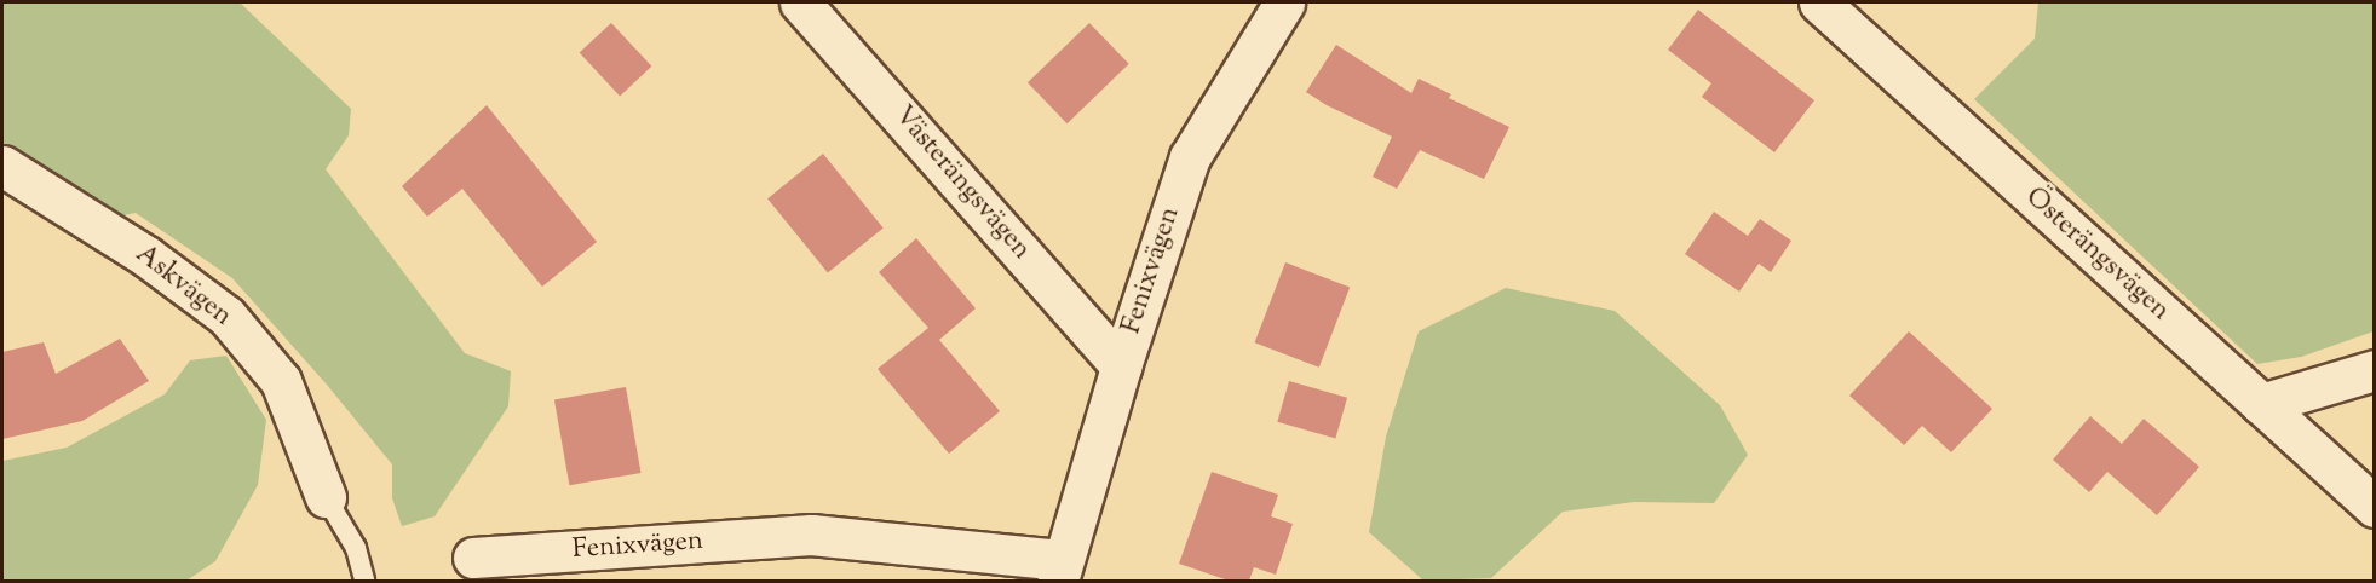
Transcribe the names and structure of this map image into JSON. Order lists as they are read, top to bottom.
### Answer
{
  "streets": {
    "street": [
      "Västerängsvägen",
      "Österängsvägen",
      "Fenixvägen",
      "Askvägen"
    ]
  },
  "crossings": [
    ["Västerängsvägen", "Fenixvägen"]
  ]
}
